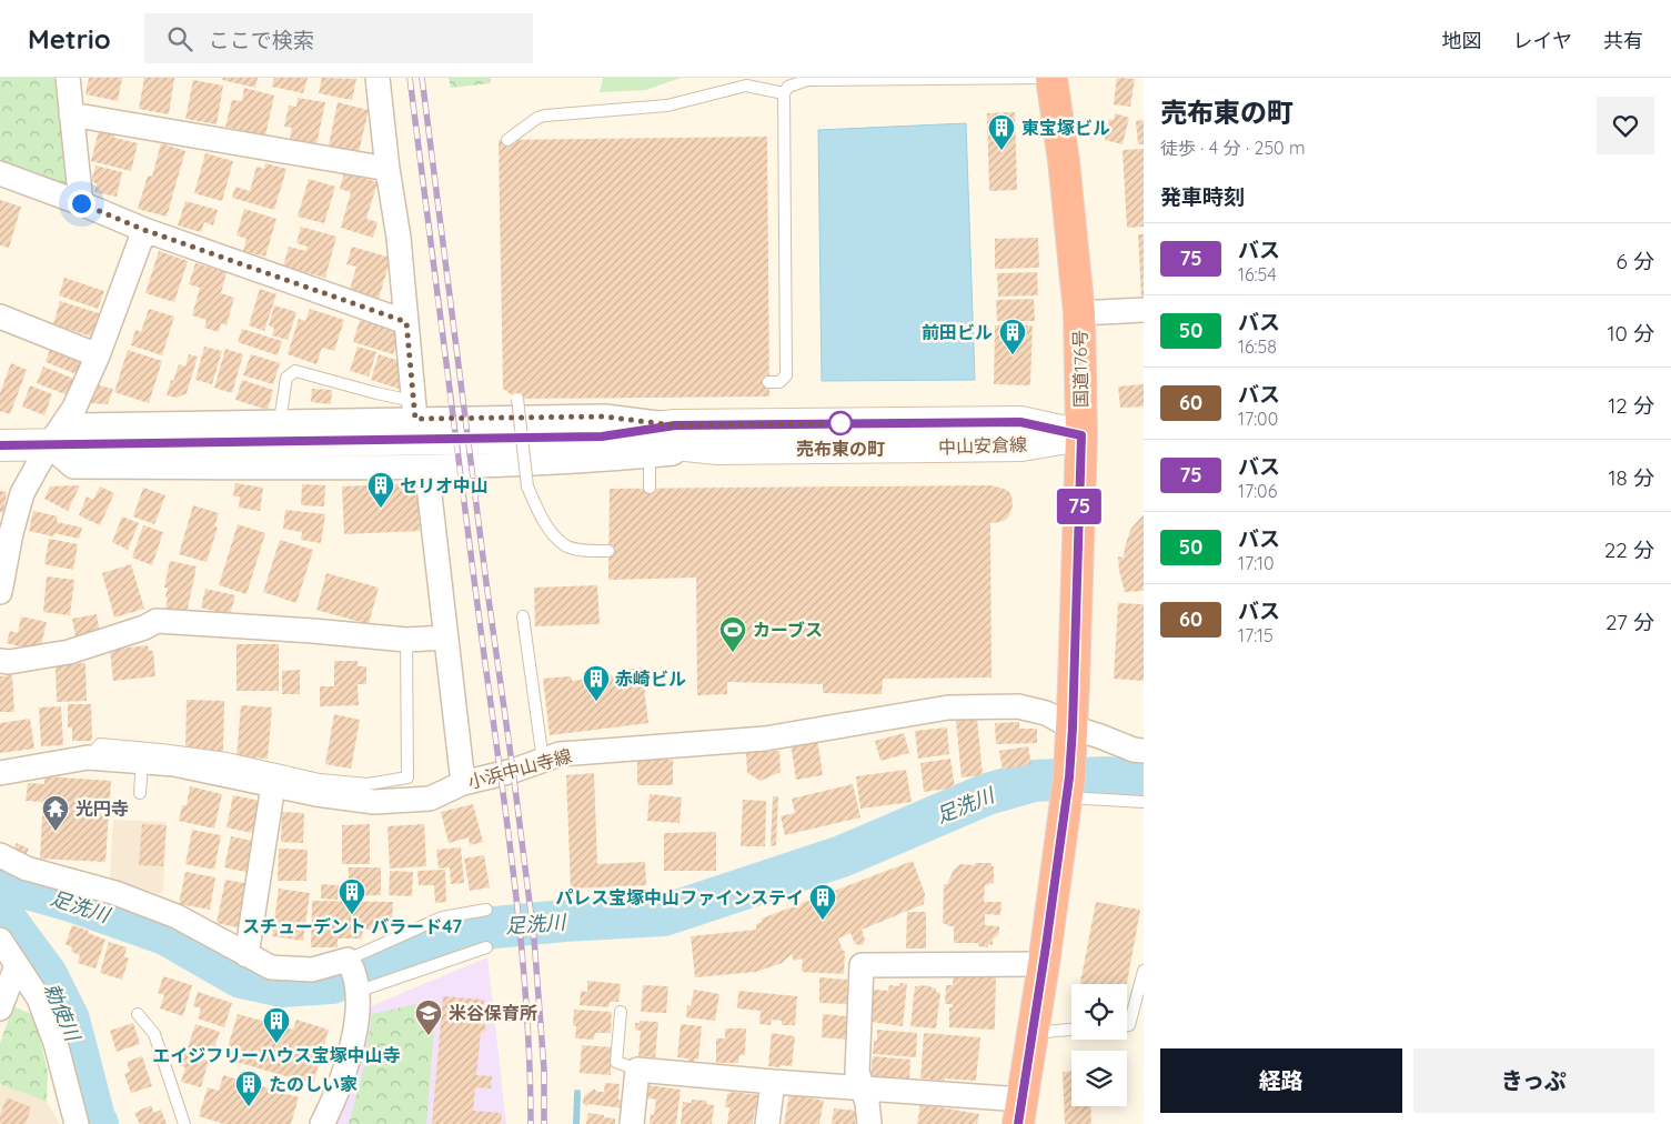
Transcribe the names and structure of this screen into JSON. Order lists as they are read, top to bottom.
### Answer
{
  "streets": {
    "highway": ["国道176号"],
    "street": ["中山安倉線", "小浜中山寺線"]
  },
  "crossings": [
    ["国道176号", "中山安倉線"],
    ["国道176号", "小浜中山寺線"]
  ],
  "water": ["足洗川", "勅使川"],
  "places": {
    "building": [
      "東宝塚ビル",
      "前田ビル",
      "セリオ中山",
      "赤崎ビル",
      "スチューデント バラード47",
      "パレス宝塚中山ファインステイ",
      "エイジフリーハウス宝塚中山寺",
      "たのしい家"
    ],
    "other": ["売布東の町"],
    "sports": ["カーブス"],
    "temple": ["光円寺"],
    "school or university": ["米谷保育所"]
  },
  "lines": ["bus line 75"],
  "page": {
    "header": "Metrio",
    "search": "ここで検索",
    "nav": ["地図", "レイヤ", "共有"],
    "on_map": "75",
    "heading": [
      ["売布東の町", "徒歩 · 4 分 · 250 m"],
      "発車時刻"
    ],
    "list": [
      {
        "mark": "75",
        "name": "バス",
        "note": "16:54",
        "value": "6 分"
      },
      {
        "mark": "50",
        "name": "バス",
        "note": "16:58",
        "value": "10 分"
      },
      {
        "mark": "60",
        "name": "バス",
        "note": "17:00",
        "value": "12 分"
      },
      {
        "mark": "75",
        "name": "バス",
        "note": "17:06",
        "value": "18 分"
      },
      {
        "mark": "50",
        "name": "バス",
        "note": "17:10",
        "value": "22 分"
      },
      {
        "mark": "60",
        "name": "バス",
        "note": "17:15",
        "value": "27 分"
      }
    ],
    "buttons": ["経路", "きっぷ"]
  }
}
